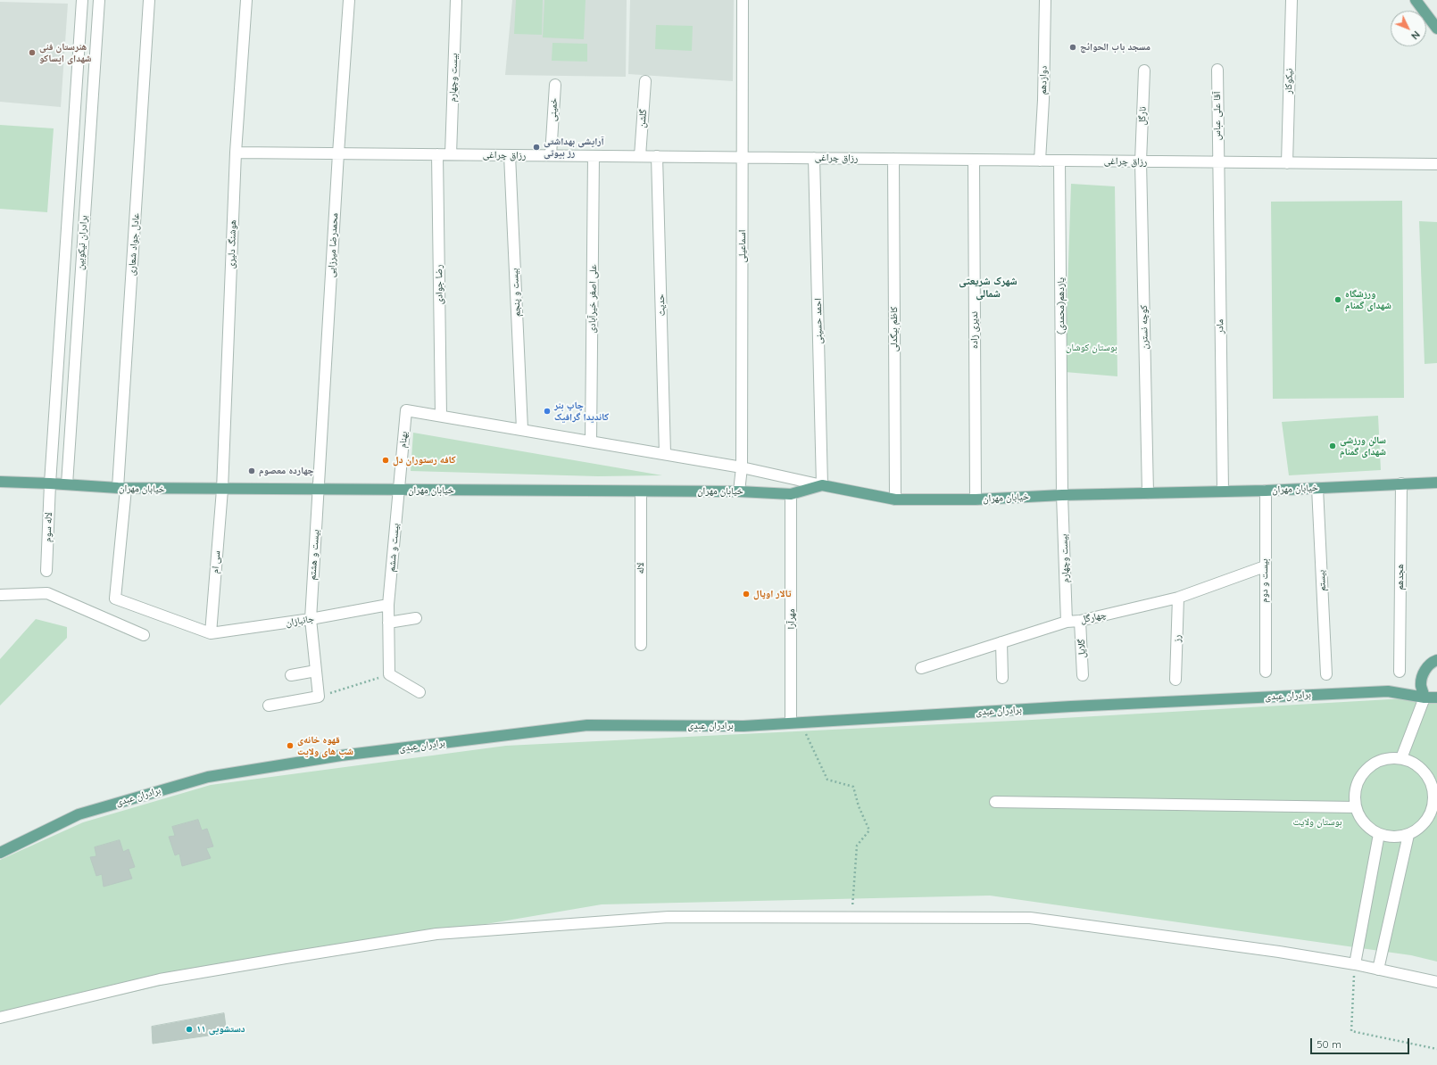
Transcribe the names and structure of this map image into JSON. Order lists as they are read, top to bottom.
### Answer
{
  "streets": {
    "main road": ["خیابان مهران", "برادران عبدی"],
    "street": [
      "بیست وچهارم",
      "دوازدهم",
      "نیکوکار",
      "خمینی",
      "نارگل",
      "آقا علی عباس",
      "گلشن",
      "رزاق چراغی",
      "برادران نیکوبین",
      "عادل جواد شعاری",
      "هوشنگ دلیری",
      "محمدرضا میرزایی",
      "اسماعیلی",
      "رضا جوادی",
      "بیست و پنجم",
      "علی اصغر خیرآبادی",
      "حدیث",
      "یازدهم(محمدی)",
      "احمد حسینی",
      "مادر",
      "کوچه نسترن",
      "کاظم بیگدلی",
      "ندیری زاده",
      "بهنام",
      "لاله سوم",
      "بیست و ششم",
      "بیست و هشتم",
      "سی ام",
      "لاله",
      "هجدهم",
      "بیست و دوم",
      "بیستم",
      "چهارگل",
      "مهرآرا",
      "جانبازان",
      "رز",
      "گلایل"
    ]
  },
  "crossings": [
    ["بیست وچهارم", "رزاق چراغی"],
    ["بیست وچهارم", "یازدهم(محمدی)"],
    ["بیست وچهارم", "خیابان مهران"],
    ["بیست وچهارم", "چهارگل"],
    ["دوازدهم", "رزاق چراغی"],
    ["نیکوکار", "رزاق چراغی"],
    ["خمینی", "رزاق چراغی"],
    ["نارگل", "رزاق چراغی"],
    ["نارگل", "کوچه نسترن"],
    ["آقا علی عباس", "رزاق چراغی"],
    ["آقا علی عباس", "مادر"],
    ["گلشن", "رزاق چراغی"],
    ["رزاق چراغی", "هوشنگ دلیری"],
    ["رزاق چراغی", "محمدرضا میرزایی"],
    ["رزاق چراغی", "اسماعیلی"],
    ["رزاق چراغی", "رضا جوادی"],
    ["رزاق چراغی", "بیست و پنجم"],
    ["رزاق چراغی", "علی اصغر خیرآبادی"],
    ["رزاق چراغی", "حدیث"],
    ["رزاق چراغی", "یازدهم(محمدی)"],
    ["رزاق چراغی", "احمد حسینی"],
    ["رزاق چراغی", "مادر"],
    ["رزاق چراغی", "کوچه نسترن"],
    ["رزاق چراغی", "کاظم بیگدلی"],
    ["رزاق چراغی", "ندیری زاده"],
    ["برادران نیکوبین", "خیابان مهران"],
    ["برادران نیکوبین", "لاله سوم"],
    ["عادل جواد شعاری", "خیابان مهران"],
    ["عادل جواد شعاری", "سی ام"],
    ["عادل جواد شعاری", "جانبازان"],
    ["هوشنگ دلیری", "خیابان مهران"],
    ["هوشنگ دلیری", "سی ام"],
    ["محمدرضا میرزایی", "خیابان مهران"],
    ["محمدرضا میرزایی", "بیست و هشتم"],
    ["اسماعیلی", "خیابان مهران"],
    ["رضا جوادی", "بهنام"],
    ["یازدهم(محمدی)", "خیابان مهران"],
    ["احمد حسینی", "خیابان مهران"],
    ["مادر", "خیابان مهران"],
    ["کوچه نسترن", "خیابان مهران"],
    ["کاظم بیگدلی", "خیابان مهران"],
    ["ندیری زاده", "خیابان مهران"],
    ["بهنام", "خیابان مهران"],
    ["بهنام", "بیست و ششم"],
    ["خیابان مهران", "لاله سوم"],
    ["خیابان مهران", "بیست و ششم"],
    ["خیابان مهران", "بیست و هشتم"],
    ["خیابان مهران", "سی ام"],
    ["خیابان مهران", "لاله"],
    ["خیابان مهران", "هجدهم"],
    ["خیابان مهران", "بیست و دوم"],
    ["خیابان مهران", "بیستم"],
    ["خیابان مهران", "مهرآرا"],
    ["بیست و ششم", "جانبازان"],
    ["بیست و هشتم", "جانبازان"],
    ["سی ام", "جانبازان"],
    ["بیست و دوم", "چهارگل"],
    ["چهارگل", "رز"],
    ["چهارگل", "گلایل"],
    ["مهرآرا", "برادران عبدی"]
  ],
  "districts": ["شهرک شریعتی شمالی"],
  "parks": ["بوستان کوشان", "بوستان ولایت"],
  "places": [
    "مسجد باب الحوائج",
    "هنرستان فنی شهدای ایساکو",
    "آرایشی بهداشتی رز بیوتی",
    "ورزشگاه شهدای گمنام",
    "چاپ بنر کاندیدا گرافیک",
    "سالن ورزشی شهدای گمنام",
    "کافه رستوران دل",
    "چهارده معصوم",
    "تالار اوپال",
    "قهوه خانه‌ی شب های ولایت",
    "دستشویی ۱۱"
  ],
  "scale_bar": "50 m",
  "north": "bottom right"
}
